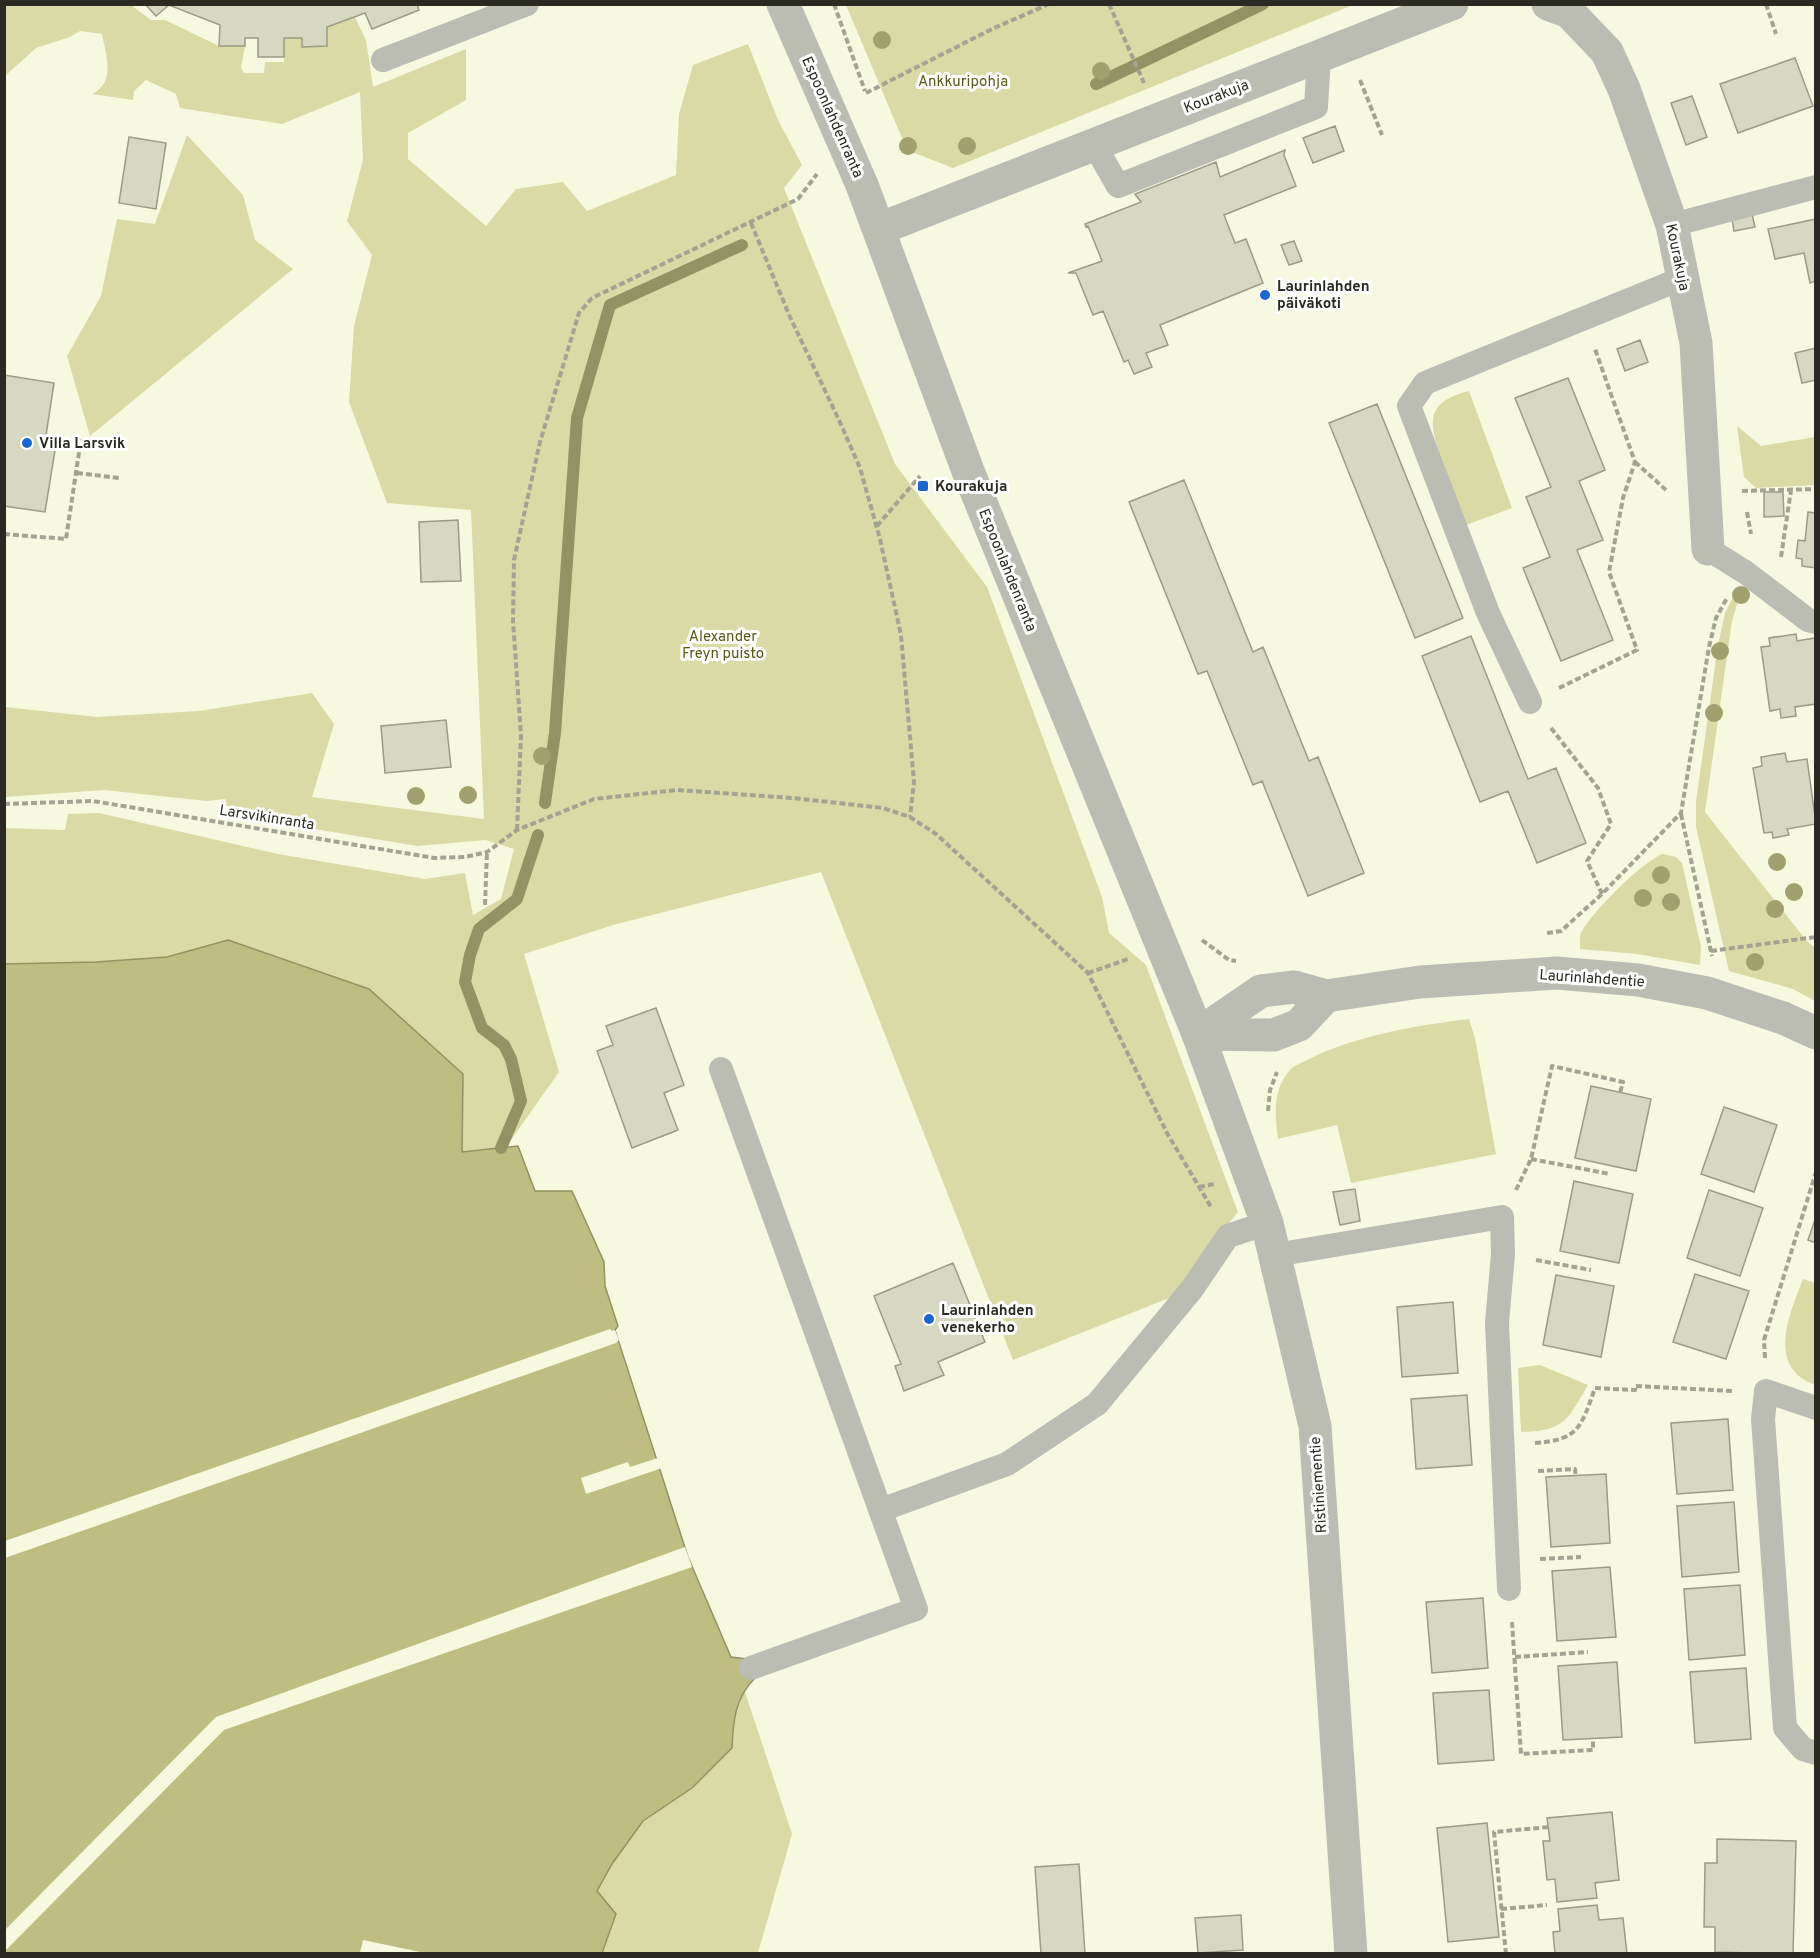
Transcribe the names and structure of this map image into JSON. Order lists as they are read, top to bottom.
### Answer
{
  "streets": {
    "street": [
      "Kourakuja",
      "Espoonlahdenranta",
      "Laurinlahdentie",
      "Ristiniementie"
    ],
    "path": ["Larsvikinranta"]
  },
  "crossings": [
    ["Kourakuja", "Espoonlahdenranta"],
    ["Espoonlahdenranta", "Laurinlahdentie"],
    ["Espoonlahdenranta", "Ristiniementie"],
    ["Laurinlahdentie", "Ristiniementie"]
  ],
  "parks": ["Ankkuripohja", "Alexander Freyn puisto"],
  "places": {
    "other": ["Laurinlahden päiväkoti", "Villa Larsvik", "Laurinlahden venekerho"],
    "transit": ["Kourakuja"]
  }
}
